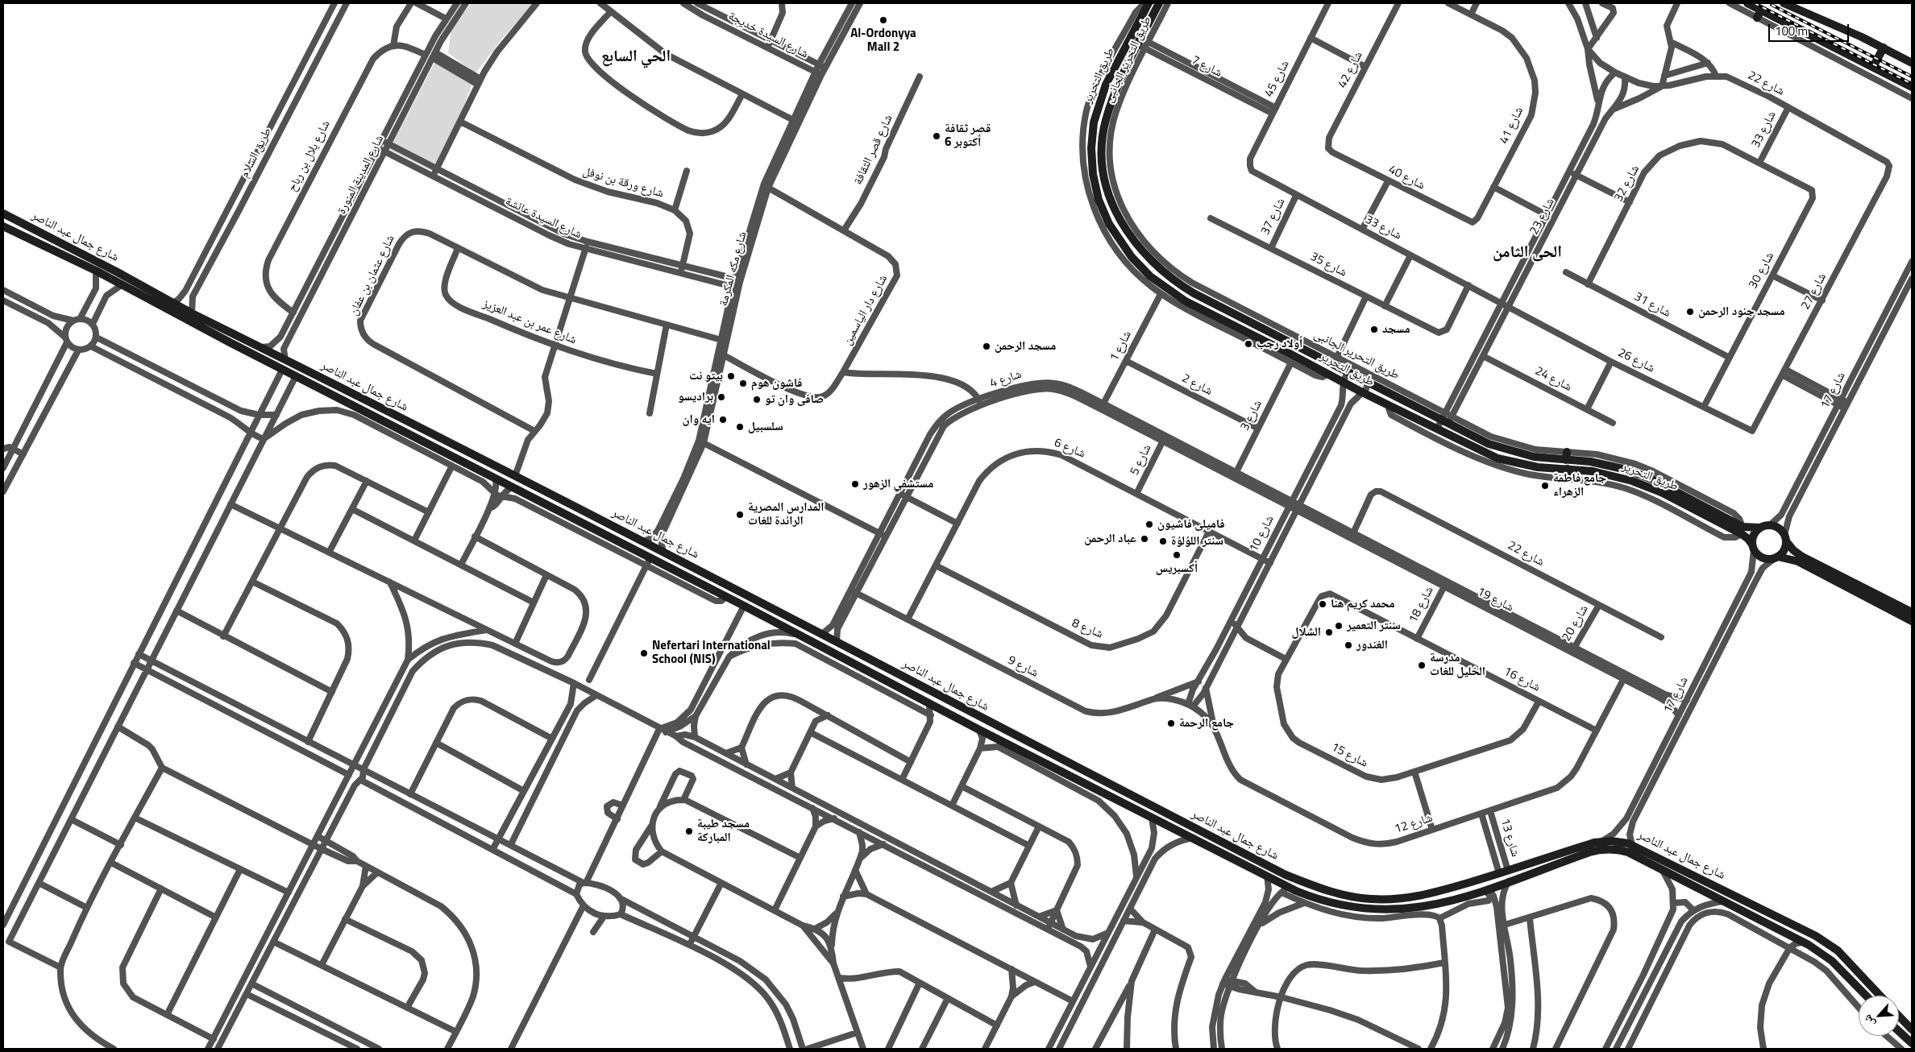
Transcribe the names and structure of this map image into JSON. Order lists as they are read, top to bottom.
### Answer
{
  "streets": {
    "main road": ["طريق التحرير", "شارع جمال عبد الناصر"],
    "street": [
      "شارع السيدة خديجة",
      "طريق التحرير الجانبى",
      "شارع 7",
      "شارع 42",
      "شارع 45",
      "شارع 22",
      "شارع 41",
      "شارع 33",
      "شارع قصر الثقافة",
      "طريق السلام",
      "شارع بلال بن رباح",
      "شارع المدينة المنورة",
      "شارع 40",
      "شارع ورقة بن نوفل",
      "شارع 32",
      "شارع 37",
      "شارع 23",
      "شارع السيدة عائشة",
      "شارع 35",
      "شارع مكه المكرمة",
      "شارع 30",
      "شارع عثمان بن عفان",
      "شارع 27",
      "شارع 31",
      "شارع دار الياسمين",
      "شارع عمر بن عبد العزيز",
      "شارع 1",
      "شارع 26",
      "شارع 4",
      "شارع 24",
      "شارع 2",
      "شارع 17",
      "شارع 3",
      "شارع 6",
      "شارع 5",
      "شارع 10",
      "شارع 19",
      "شارع 18",
      "شارع 20",
      "شارع 8",
      "شارع 9",
      "شارع 16",
      "شارع 15",
      "شارع 12",
      "شارع 13"
    ]
  },
  "crossings": [
    ["شارع السيدة خديجة", "شارع مكه المكرمة"],
    ["طريق التحرير الجانبى", "شارع 7"],
    ["طريق التحرير الجانبى", "طريق التحرير"],
    ["طريق التحرير الجانبى", "شارع 23"],
    ["طريق التحرير الجانبى", "شارع 1"],
    ["طريق التحرير الجانبى", "شارع 3"],
    ["شارع 7", "طريق التحرير"],
    ["شارع 7", "شارع 45"],
    ["شارع 42", "شارع 40"],
    ["طريق التحرير", "شارع 23"],
    ["طريق التحرير", "شارع 17"],
    ["طريق التحرير", "شارع 10"],
    ["شارع 45", "شارع 33"],
    ["شارع 22", "شارع 33"],
    ["شارع 22", "شارع 23"],
    ["شارع 22", "شارع 27"],
    ["شارع 22", "شارع 19"],
    ["شارع 22", "شارع 20"],
    ["شارع 41", "شارع 40"],
    ["شارع 33", "شارع 32"],
    ["شارع 33", "شارع 37"],
    ["شارع 33", "شارع 23"],
    ["شارع 33", "شارع 35"],
    ["شارع 33", "شارع 26"],
    ["شارع قصر الثقافة", "شارع دار الياسمين"],
    ["طريق السلام", "شارع جمال عبد الناصر"],
    ["شارع بلال بن رباح", "شارع المدينة المنورة"],
    ["شارع المدينة المنورة", "شارع السيدة عائشة"],
    ["شارع المدينة المنورة", "شارع جمال عبد الناصر"],
    ["شارع ورقة بن نوفل", "شارع السيدة عائشة"],
    ["شارع 32", "شارع 30"],
    ["شارع 32", "شارع 31"],
    ["شارع 37", "شارع 35"],
    ["شارع 23", "شارع 26"],
    ["شارع 23", "شارع 24"],
    ["شارع السيدة عائشة", "شارع مكه المكرمة"],
    ["شارع جمال عبد الناصر", "شارع مكه المكرمة"],
    ["شارع جمال عبد الناصر", "شارع 4"],
    ["شارع جمال عبد الناصر", "شارع 17"],
    ["شارع جمال عبد الناصر", "شارع 13"],
    ["شارع مكه المكرمة", "شارع عثمان بن عفان"],
    ["شارع مكه المكرمة", "شارع دار الياسمين"],
    ["شارع 30", "شارع 31"],
    ["شارع 30", "شارع 26"],
    ["شارع عثمان بن عفان", "شارع عمر بن عبد العزيز"],
    ["شارع 27", "شارع 26"],
    ["شارع 1", "شارع 4"],
    ["شارع 1", "شارع 2"],
    ["شارع 4", "شارع 3"],
    ["شارع 4", "شارع 5"],
    ["شارع 4", "شارع 10"],
    ["شارع 4", "شارع 19"],
    ["شارع 4", "شارع 9"],
    ["شارع 2", "شارع 3"],
    ["شارع 17", "شارع 19"],
    ["شارع 6", "شارع 5"],
    ["شارع 6", "شارع 10"],
    ["شارع 6", "شارع 8"],
    ["شارع 6", "شارع 9"],
    ["شارع 10", "شارع 19"],
    ["شارع 10", "شارع 9"],
    ["شارع 10", "شارع 12"],
    ["شارع 19", "شارع 18"],
    ["شارع 19", "شارع 20"],
    ["شارع 19", "شارع 12"],
    ["شارع 18", "شارع 16"],
    ["شارع 9", "شارع 12"],
    ["شارع 16", "شارع 15"],
    ["شارع 16", "شارع 12"],
    ["شارع 12", "شارع 13"]
  ],
  "districts": ["الحي السابع", "الحى الثامن"],
  "places": [
    "Al-Ordonyya Mall 2",
    "قصر ثقافة 6 أكتوبر",
    "مسجد جنود الرحمن",
    "مسجد",
    "أولاد رجب",
    "مسجد الرحمن",
    "بيتو نت",
    "فاشون هوم",
    "براديسو",
    "صافى وان تو",
    "ايه وان",
    "سلسبيل",
    "مستشفي الزهور",
    "جامع فاطمة الزهراء",
    "المدارس المصرية الرائدة للغات",
    "فاميلى فاشيون",
    "عباد الرحمن",
    "سنتر اللؤلؤة",
    "أكسبريس",
    "محمد كريم هنا",
    "سنتر التعمير",
    "الشلال",
    "الغندور",
    "Nefertari International School (NIS)",
    "مدرسة الخليل للغات",
    "جامع الرحمة",
    "مسجد طيبة المباركة"
  ],
  "scale_bar": "100 m",
  "north": "bottom left"
}
